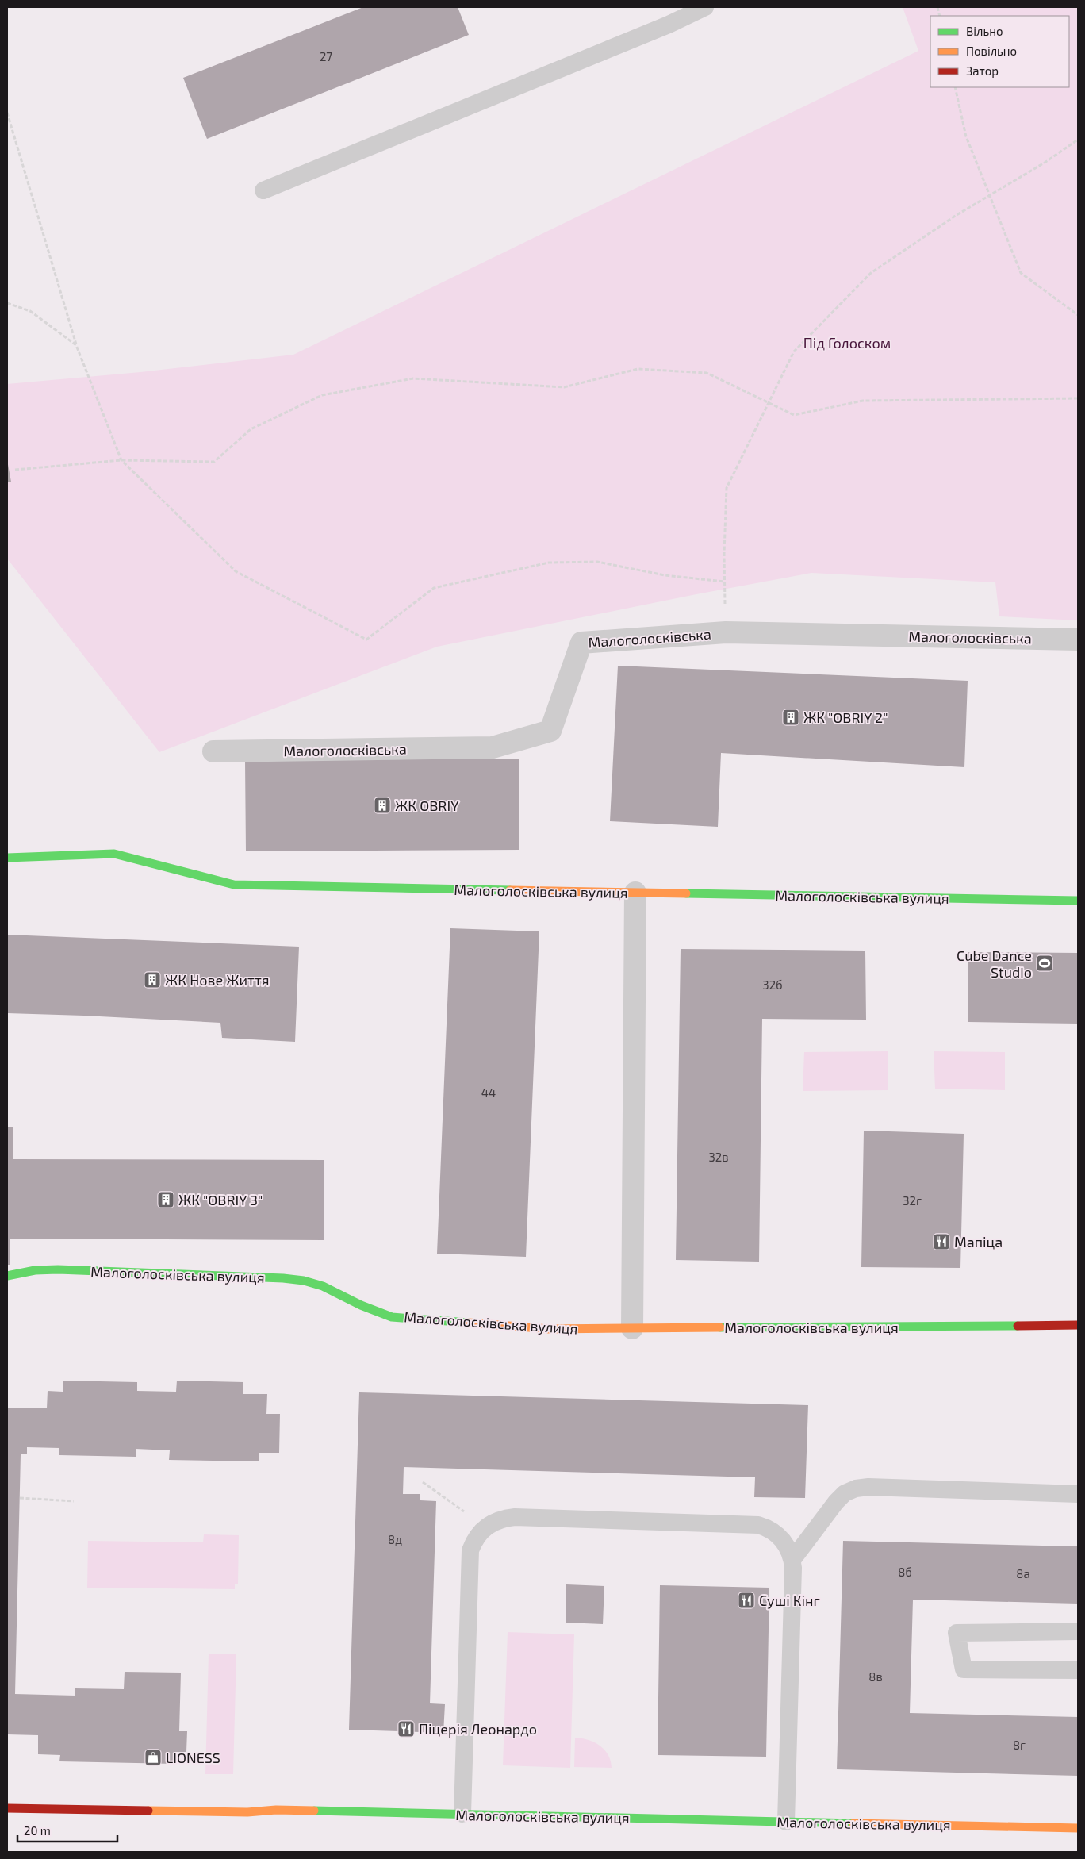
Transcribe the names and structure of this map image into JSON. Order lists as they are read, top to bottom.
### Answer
{
  "streets": {
    "street": ["Малоголосківська", "Малоголосківська вулиця"]
  },
  "parks": ["Під Голоском"],
  "places": {
    "building": [
      "ЖК \"OBRIY 2\"",
      "ЖК OBRIY",
      "ЖК Нове Життя",
      "ЖК \"OBRIY 3\""
    ],
    "sports": ["Cube Dance Studio"],
    "restaurant": ["Мапіца", "Суші Кінг", "Піцерія Леонардо"],
    "shop": ["LIONESS"]
  },
  "house_numbers": [
    "27",
    "32б",
    "44",
    "32в",
    "32г",
    "8д",
    "8б",
    "8а",
    "8в",
    "8г"
  ],
  "legend": ["Вільно", "Повільно", "Затор"],
  "scale_bar": "20 m"
}
